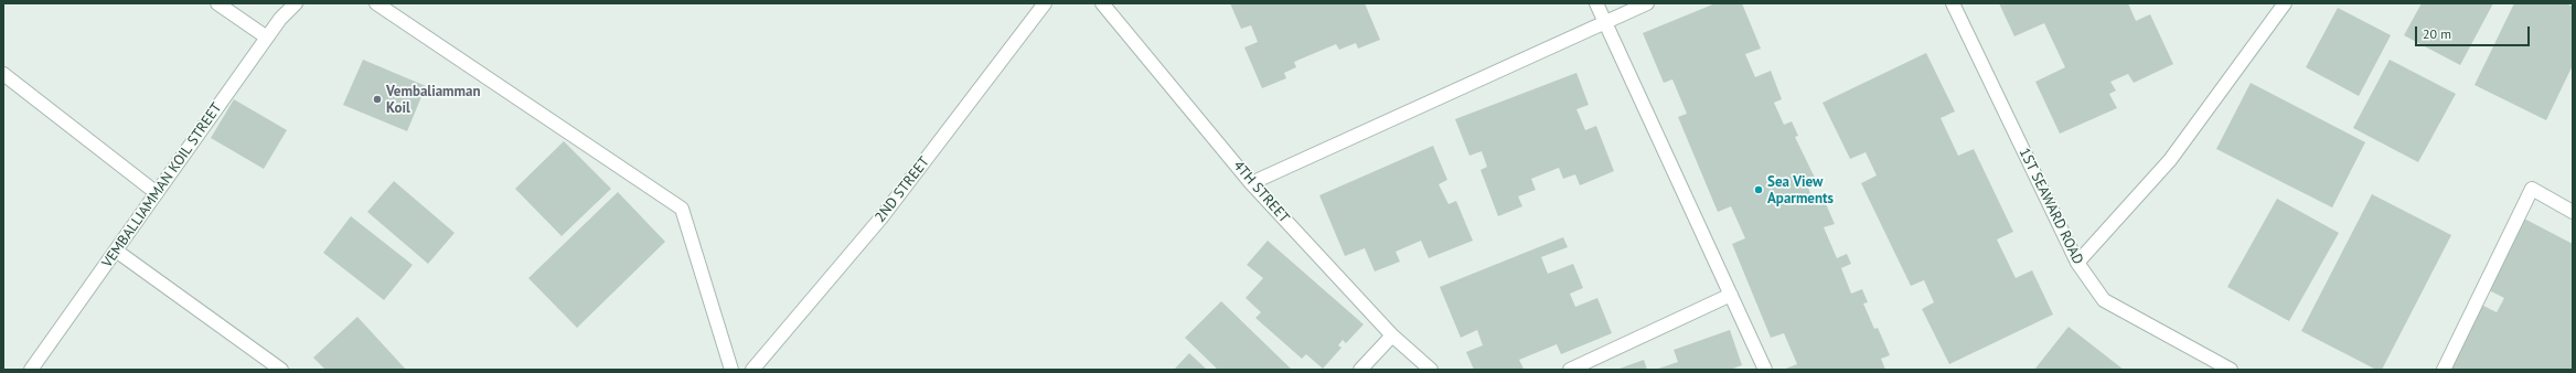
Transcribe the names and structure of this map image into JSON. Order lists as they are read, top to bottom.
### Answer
{
  "streets": {
    "street": [
      "VEMBALLIAMMAN KOIL STREET",
      "2ND STREET",
      "4TH STREET",
      "1ST SEAWARD ROAD"
    ]
  },
  "places": ["Vembaliamman Koil", "Sea View Aparments"],
  "scale_bar": "20 m"
}
